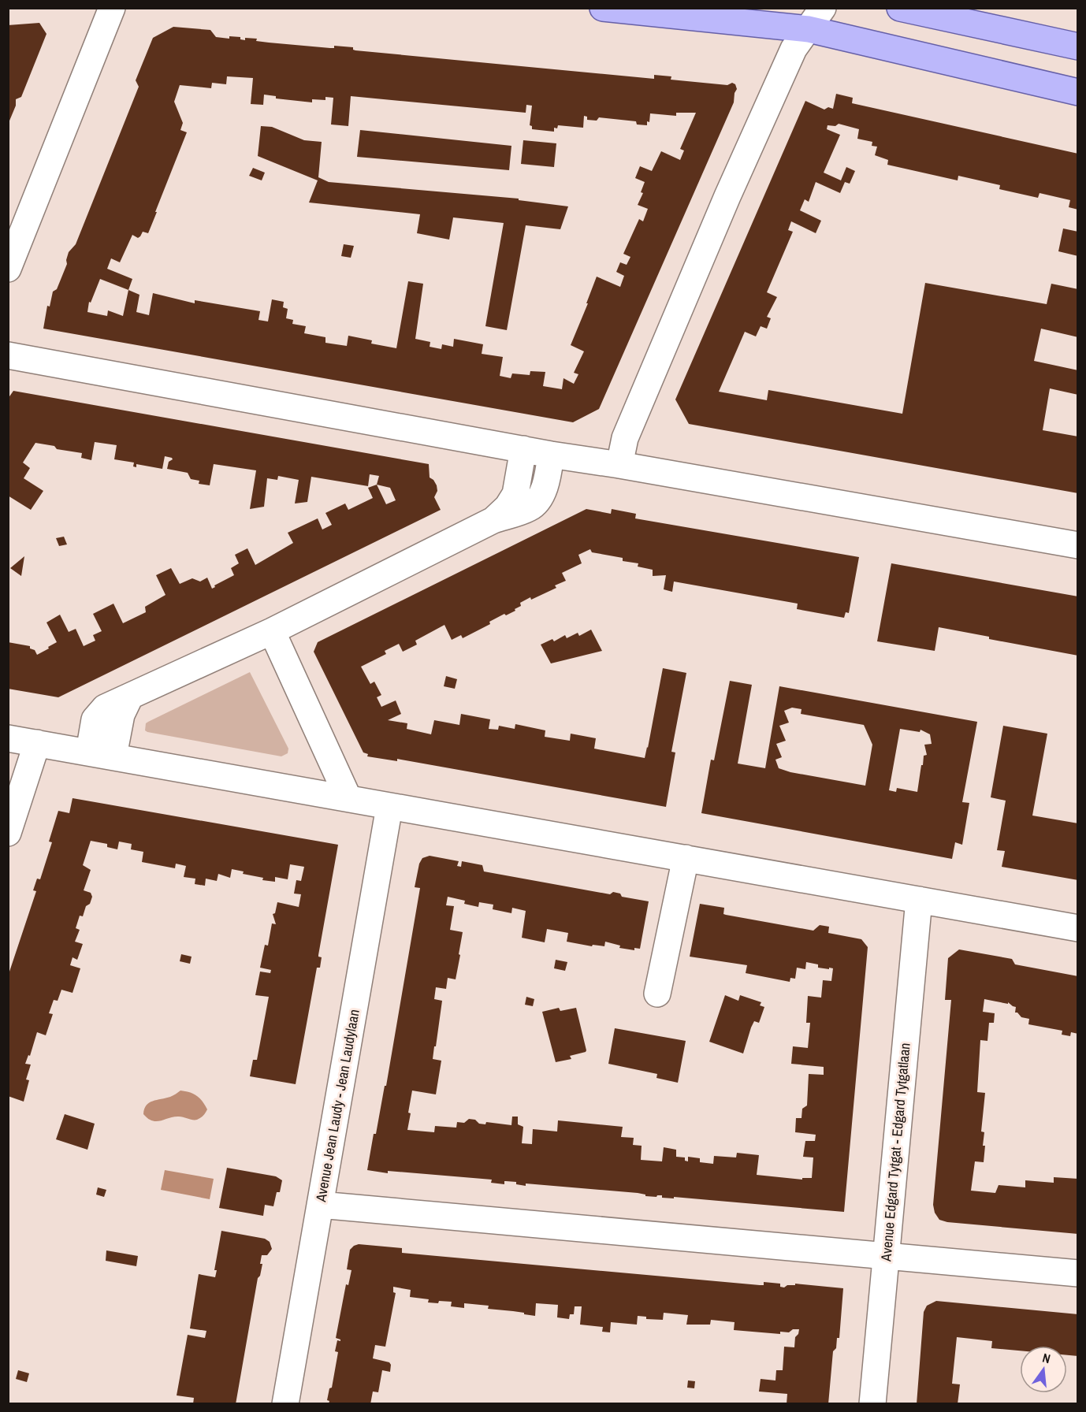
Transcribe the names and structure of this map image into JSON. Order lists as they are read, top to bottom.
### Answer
{
  "streets": {
    "street": ["Avenue Jean Laudy - Jean Laudylaan", "Avenue Edgard Tytgat - Edgard Tytgatlaan"]
  },
  "north": "top"
}
